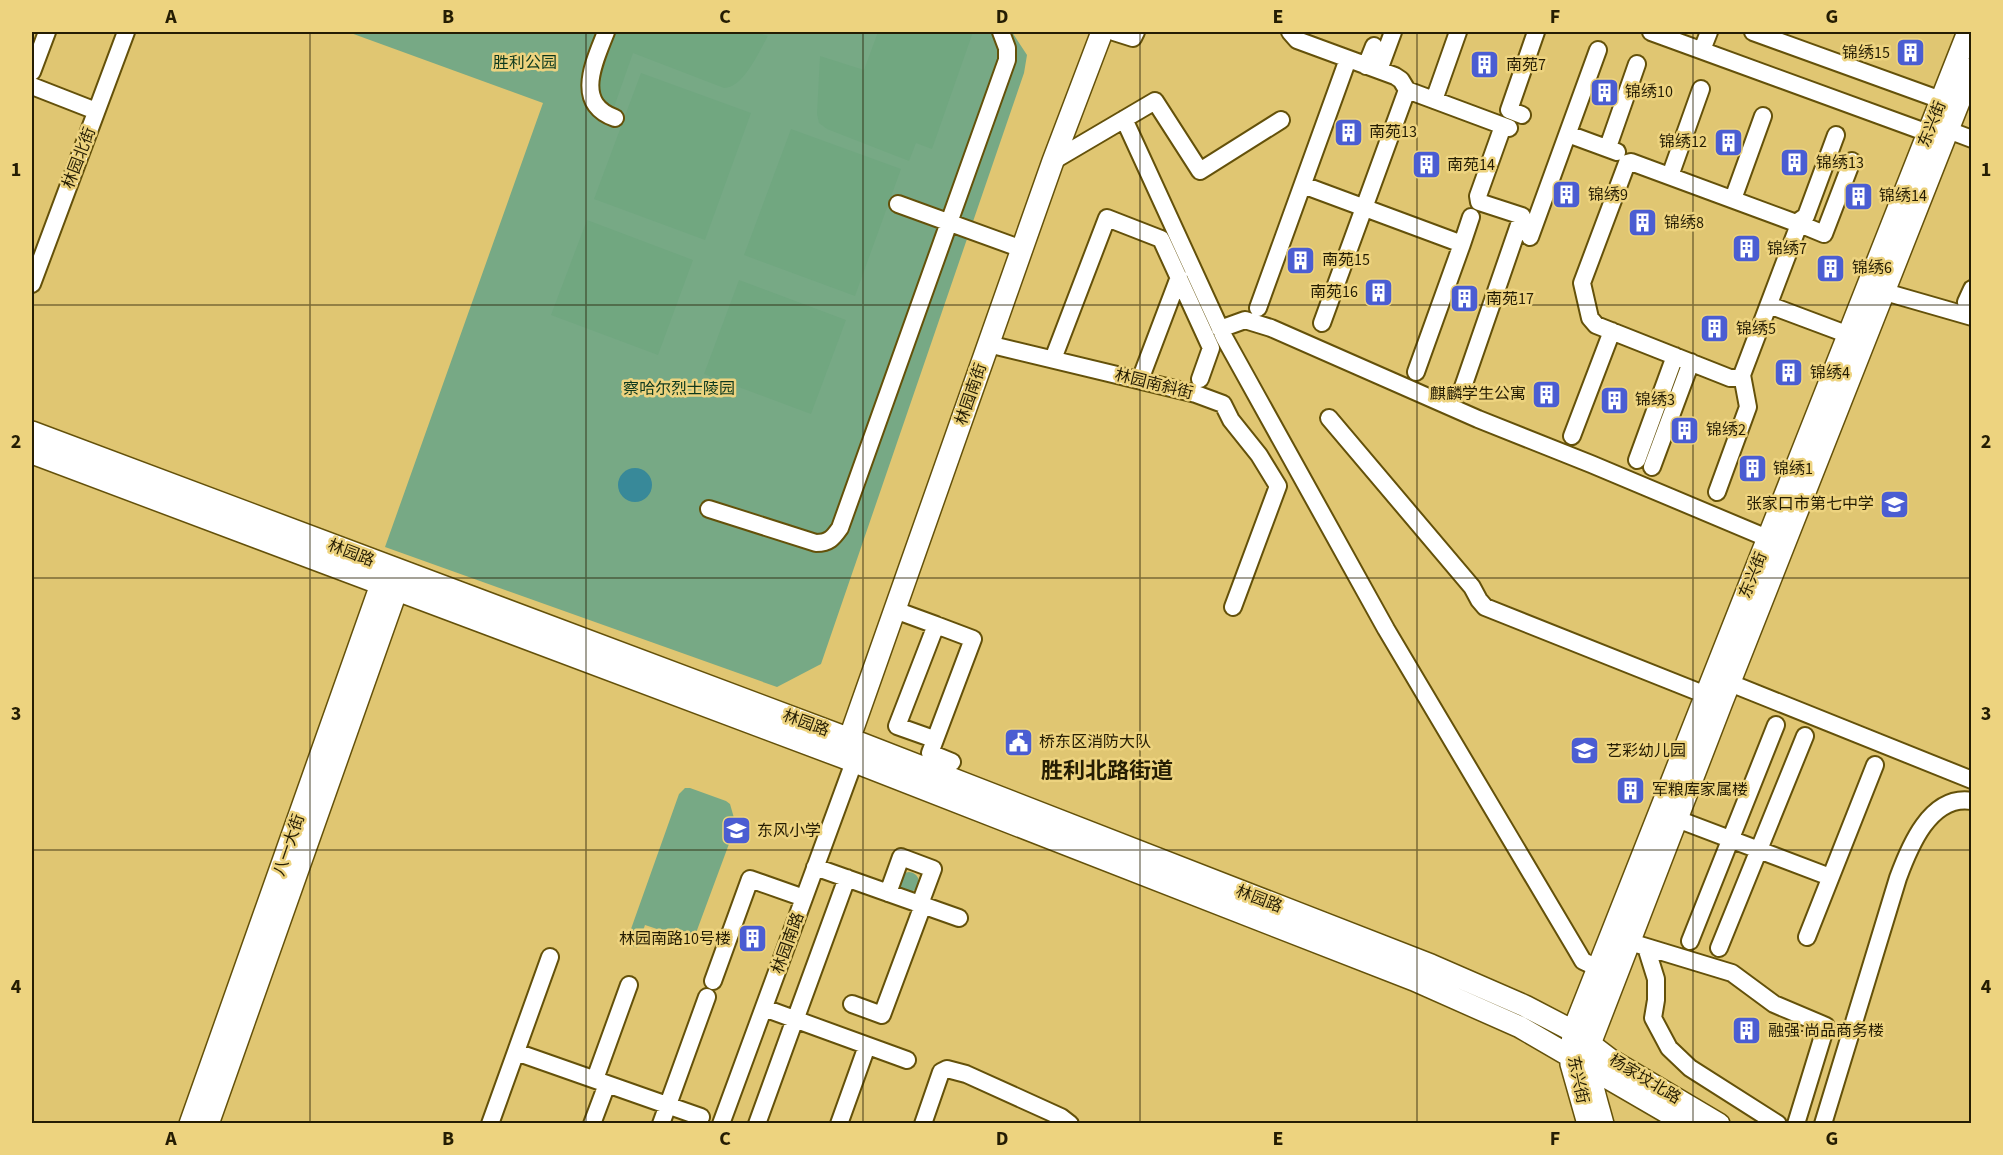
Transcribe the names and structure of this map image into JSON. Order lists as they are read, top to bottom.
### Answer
{
  "streets": {
    "main road": [
      "东兴街",
      "林园南街",
      "林园路",
      "八一大街",
      "杨家坟北路"
    ],
    "street": ["林园北街", "林园南斜街", "林园南路"]
  },
  "crossings": [
    ["东兴街", "林园路"],
    ["东兴街", "杨家坟北路"],
    ["林园南斜街", "林园南街"],
    ["林园南街", "林园路"],
    ["林园南街", "林园南路"],
    ["林园路", "八一大街"],
    ["林园路", "林园南路"],
    ["林园路", "杨家坟北路"]
  ],
  "districts": ["胜利北路街道"],
  "parks": ["胜利公园", "察哈尔烈士陵园"],
  "places": {
    "building": [
      "锦绣15",
      "南苑7",
      "锦绣10",
      "南苑13",
      "锦绣12",
      "锦绣13",
      "南苑14",
      "锦绣9",
      "锦绣14",
      "锦绣8",
      "锦绣7",
      "南苑15",
      "锦绣6",
      "南苑16",
      "南苑17",
      "锦绣5",
      "锦绣4",
      "麒麟学生公寓",
      "锦绣3",
      "锦绣2",
      "锦绣1",
      "军粮库家属楼",
      "林园南路10号楼",
      "融强·尚品商务楼"
    ],
    "school or university": ["张家口市第七中学", "艺彩幼儿园", "东风小学"],
    "public building": ["桥东区消防大队"]
  },
  "grid": {
    "columns": [
      "A",
      "B",
      "C",
      "D",
      "E",
      "F",
      "G"
    ],
    "rows": [
      "1",
      "2",
      "3",
      "4"
    ]
  }
}
